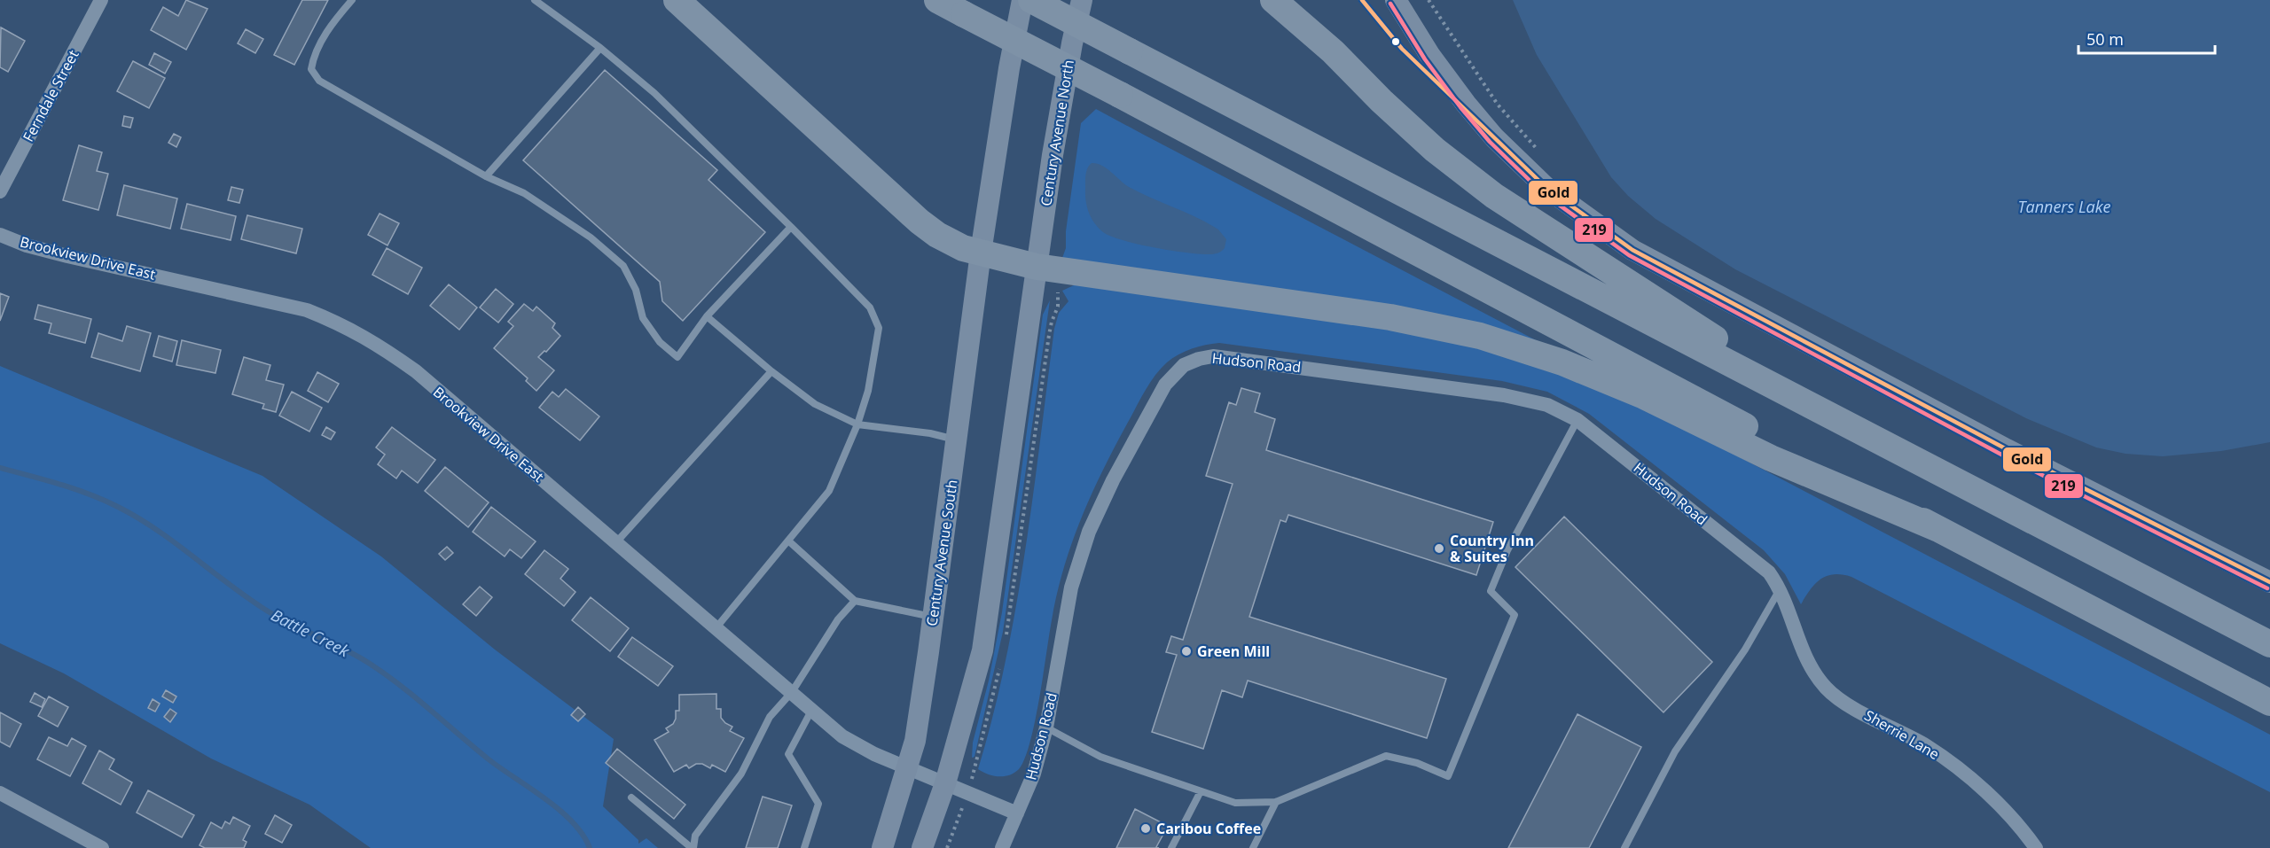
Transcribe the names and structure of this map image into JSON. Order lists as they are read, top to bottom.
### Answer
{
  "streets": {
    "main road": ["Century Avenue North", "Century Avenue South"],
    "street": [
      "Ferndale Street",
      "Brookview Drive East",
      "Hudson Road",
      "Sherrie Lane"
    ]
  },
  "crossings": [
    ["Brookview Drive East", "Century Avenue South"],
    ["Hudson Road", "Sherrie Lane"]
  ],
  "water": ["Tanners Lake", "Battle Creek"],
  "places": ["Country Inn & Suites", "Green Mill", "Caribou Coffee"],
  "lines": ["transit line Gold", "transit line 219"],
  "scale_bar": "50 m"
}
